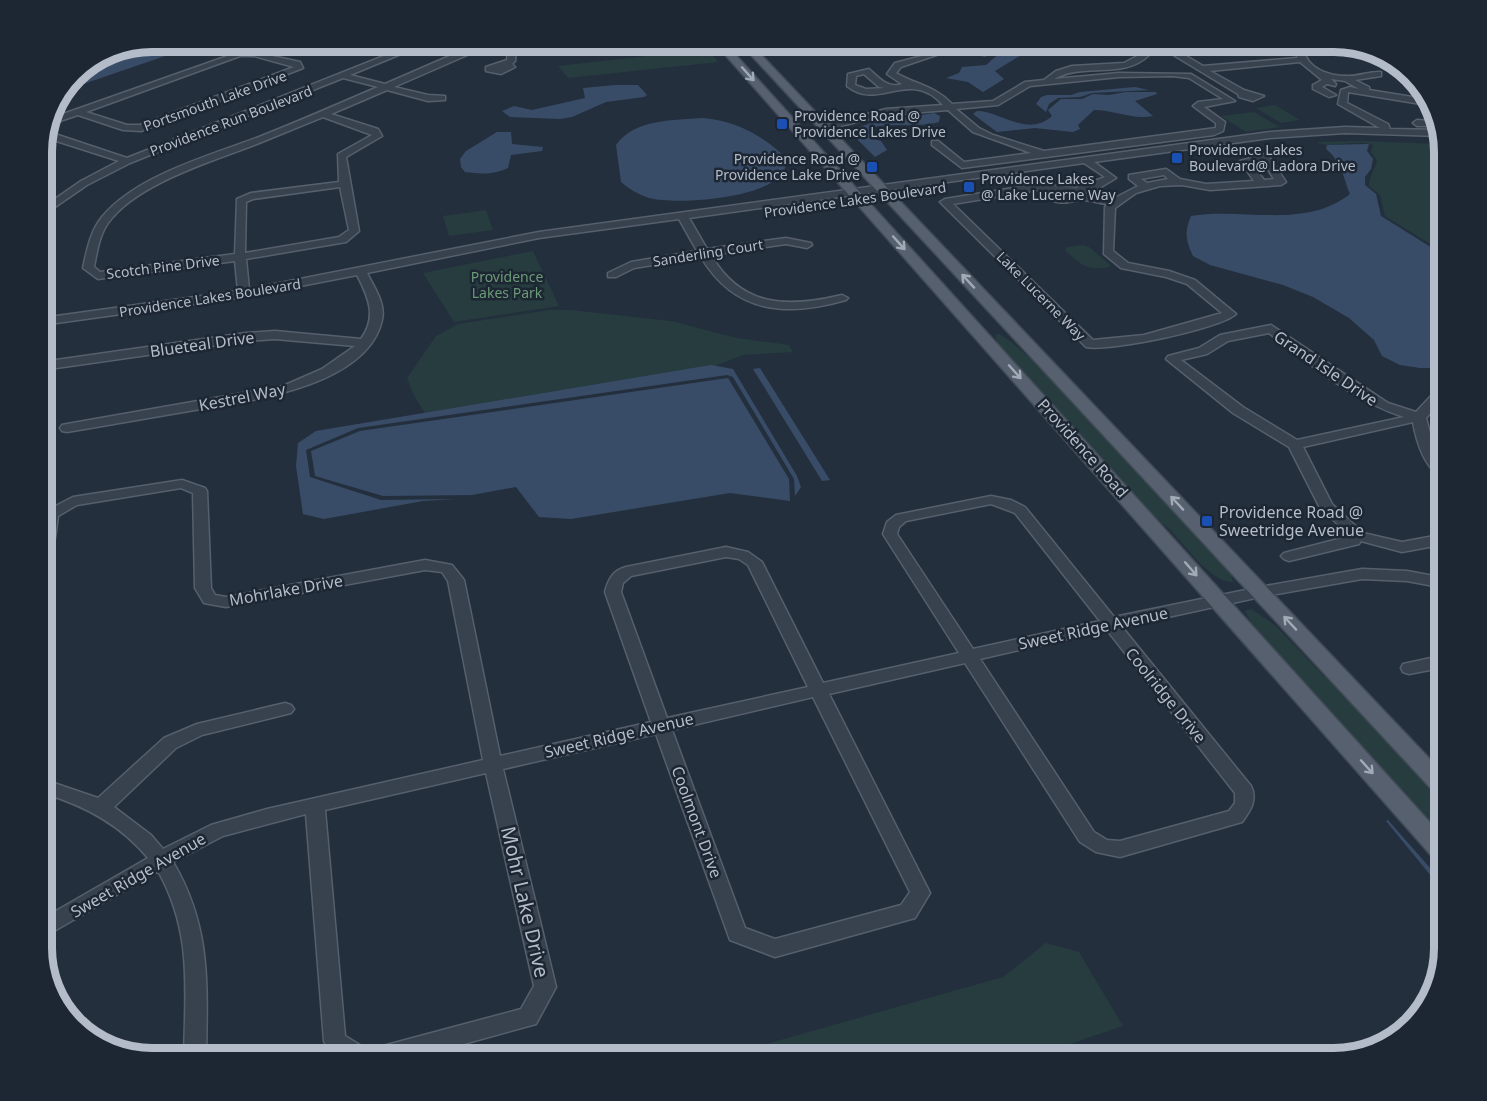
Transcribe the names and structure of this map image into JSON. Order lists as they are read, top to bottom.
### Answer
{
  "streets": {
    "main road": ["Providence Road"],
    "street": [
      "Portsmouth Lake Drive",
      "Providence Run Boulevard",
      "Providence Lakes Boulevard",
      "Sanderling Court",
      "Scotch Pine Drive",
      "Lake Lucerne Way",
      "Blueteal Drive",
      "Grand Isle Drive",
      "Kestrel Way",
      "Mohrlake Drive",
      "Sweet Ridge Avenue",
      "Coolridge Drive",
      "Coolmont Drive",
      "Mohr Lake Drive"
    ]
  },
  "crossings": [
    ["Providence Lakes Boulevard", "Lake Lucerne Way"],
    ["Providence Lakes Boulevard", "Kestrel Way"],
    ["Providence Lakes Boulevard", "Providence Road"],
    ["Blueteal Drive", "Kestrel Way"],
    ["Providence Road", "Sweet Ridge Avenue"],
    ["Mohrlake Drive", "Sweet Ridge Avenue"],
    ["Mohrlake Drive", "Mohr Lake Drive"],
    ["Sweet Ridge Avenue", "Coolridge Drive"],
    ["Sweet Ridge Avenue", "Coolmont Drive"],
    ["Sweet Ridge Avenue", "Mohr Lake Drive"]
  ],
  "parks": ["Providence Lakes Park"],
  "places": {
    "transit": [
      "Providence Road @ Providence Lakes Drive",
      "Providence Lakes Boulevard@ Ladora Drive",
      "Providence Road @ Providence Lake Drive",
      "Providence Lakes @ Lake Lucerne Way",
      "Providence Road @ Sweetridge Avenue"
    ]
  }
}
